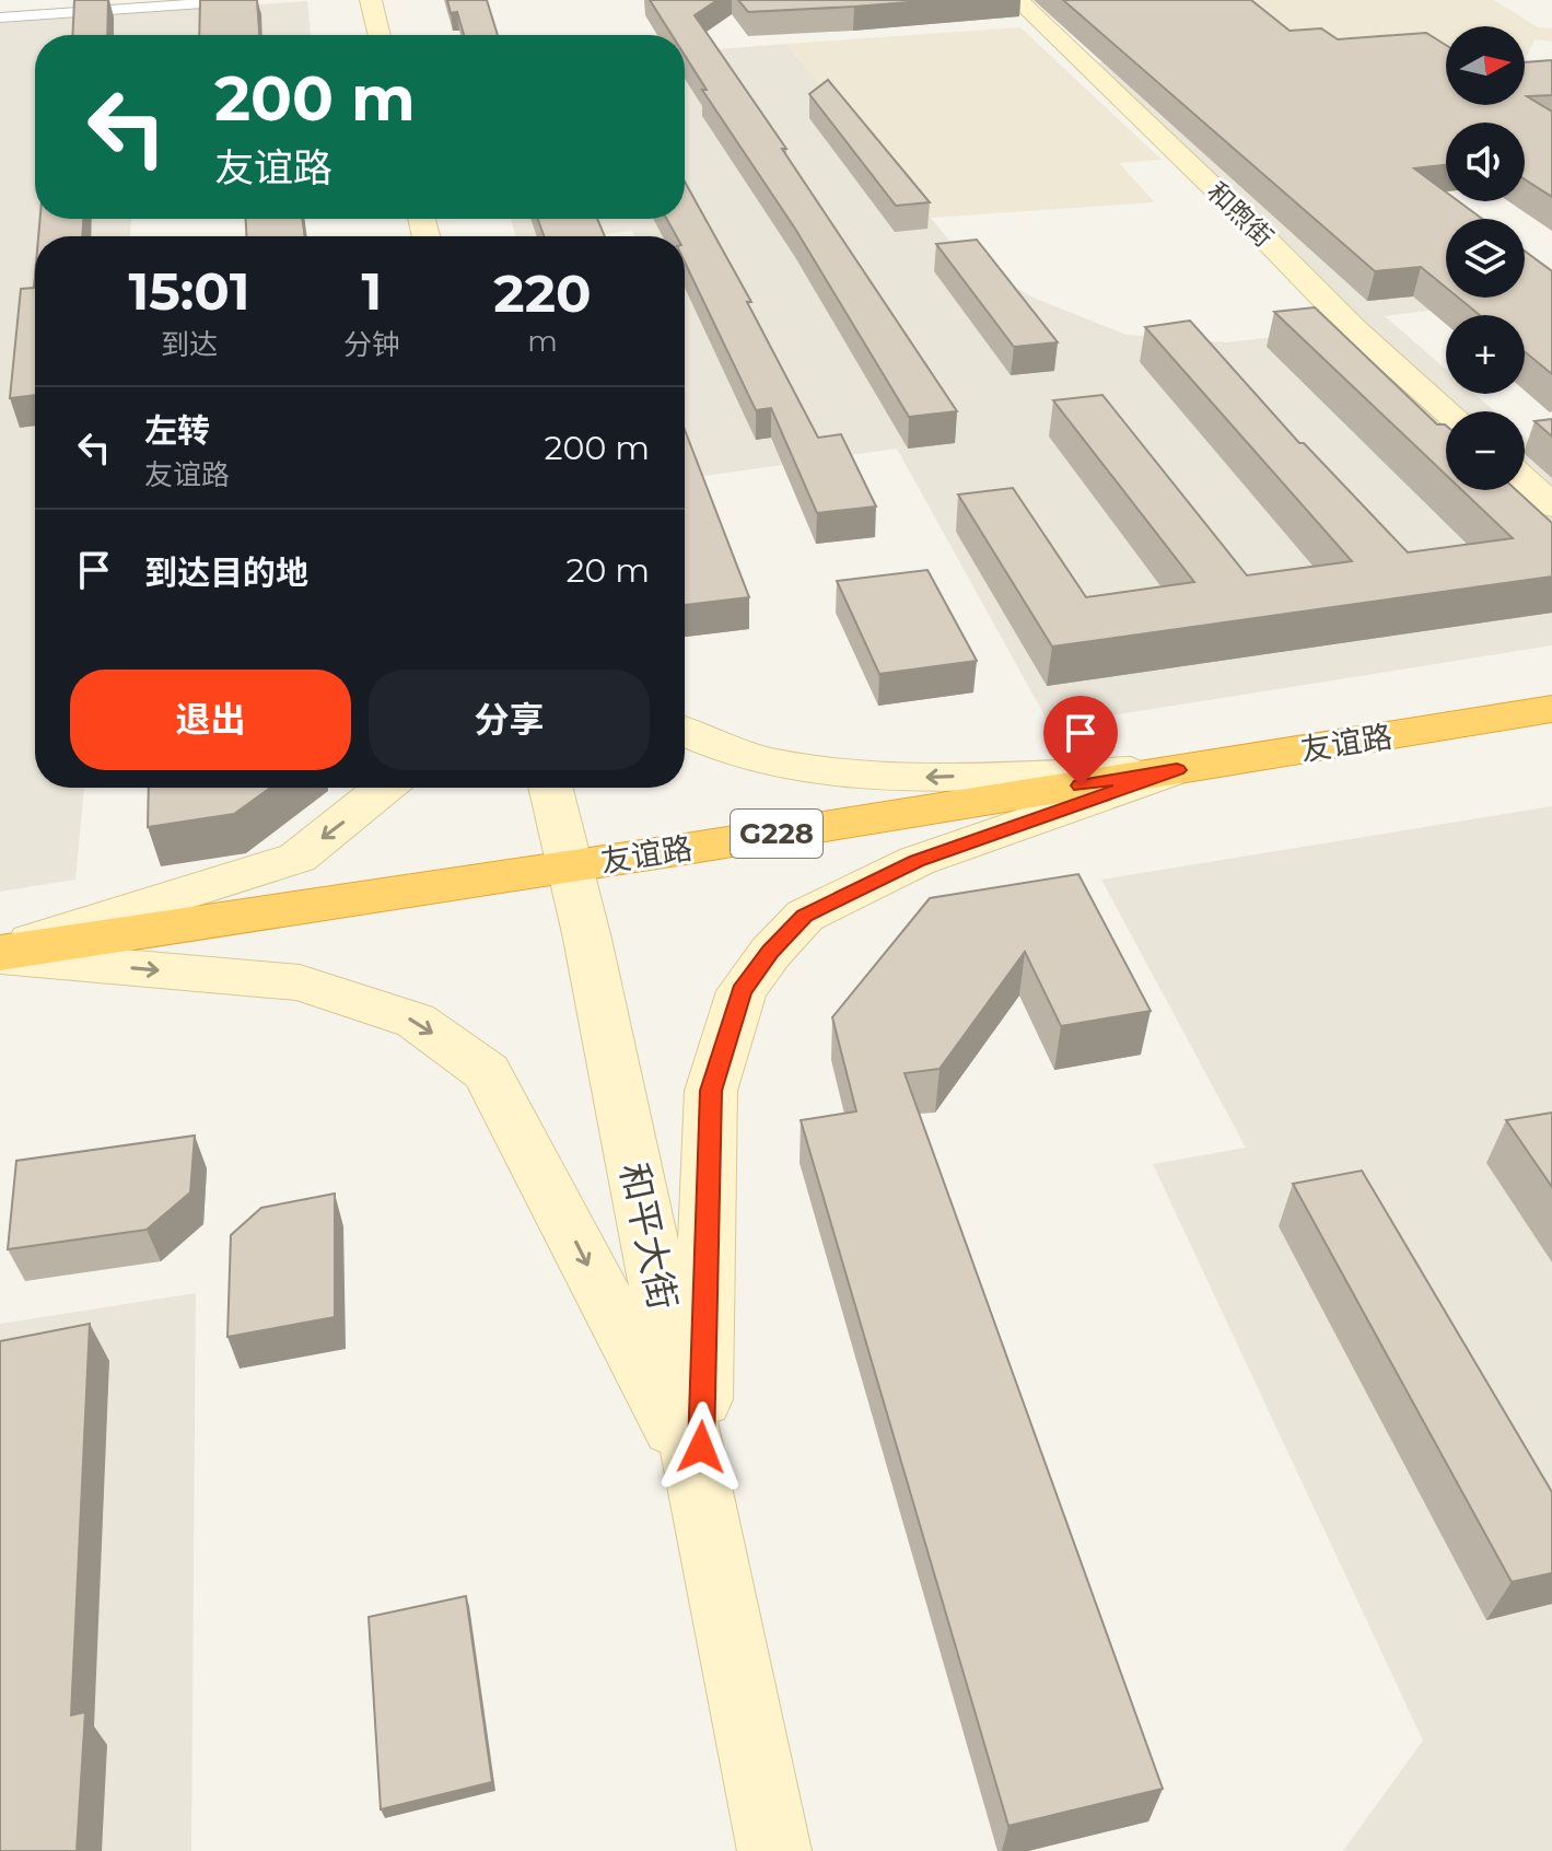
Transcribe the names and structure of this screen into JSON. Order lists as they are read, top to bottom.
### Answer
{
  "streets": {
    "highway": ["友谊路", "G228"],
    "main road": ["和煦街", "和平大街"]
  },
  "crossings": [
    ["友谊路", "和平大街"]
  ],
  "north": "right",
  "page": {
    "map_buttons": ["+", "−"],
    "turn": ["200 m", "友谊路"],
    "eta": [
      "15:01",
      "到达",
      "1",
      "分钟",
      "220",
      "m"
    ],
    "list": [
      {
        "name": "左转",
        "note": "友谊路",
        "value": "200 m"
      },
      {
        "name": "到达目的地",
        "value": "20 m"
      }
    ],
    "buttons": ["退出", "分享"]
  }
}
